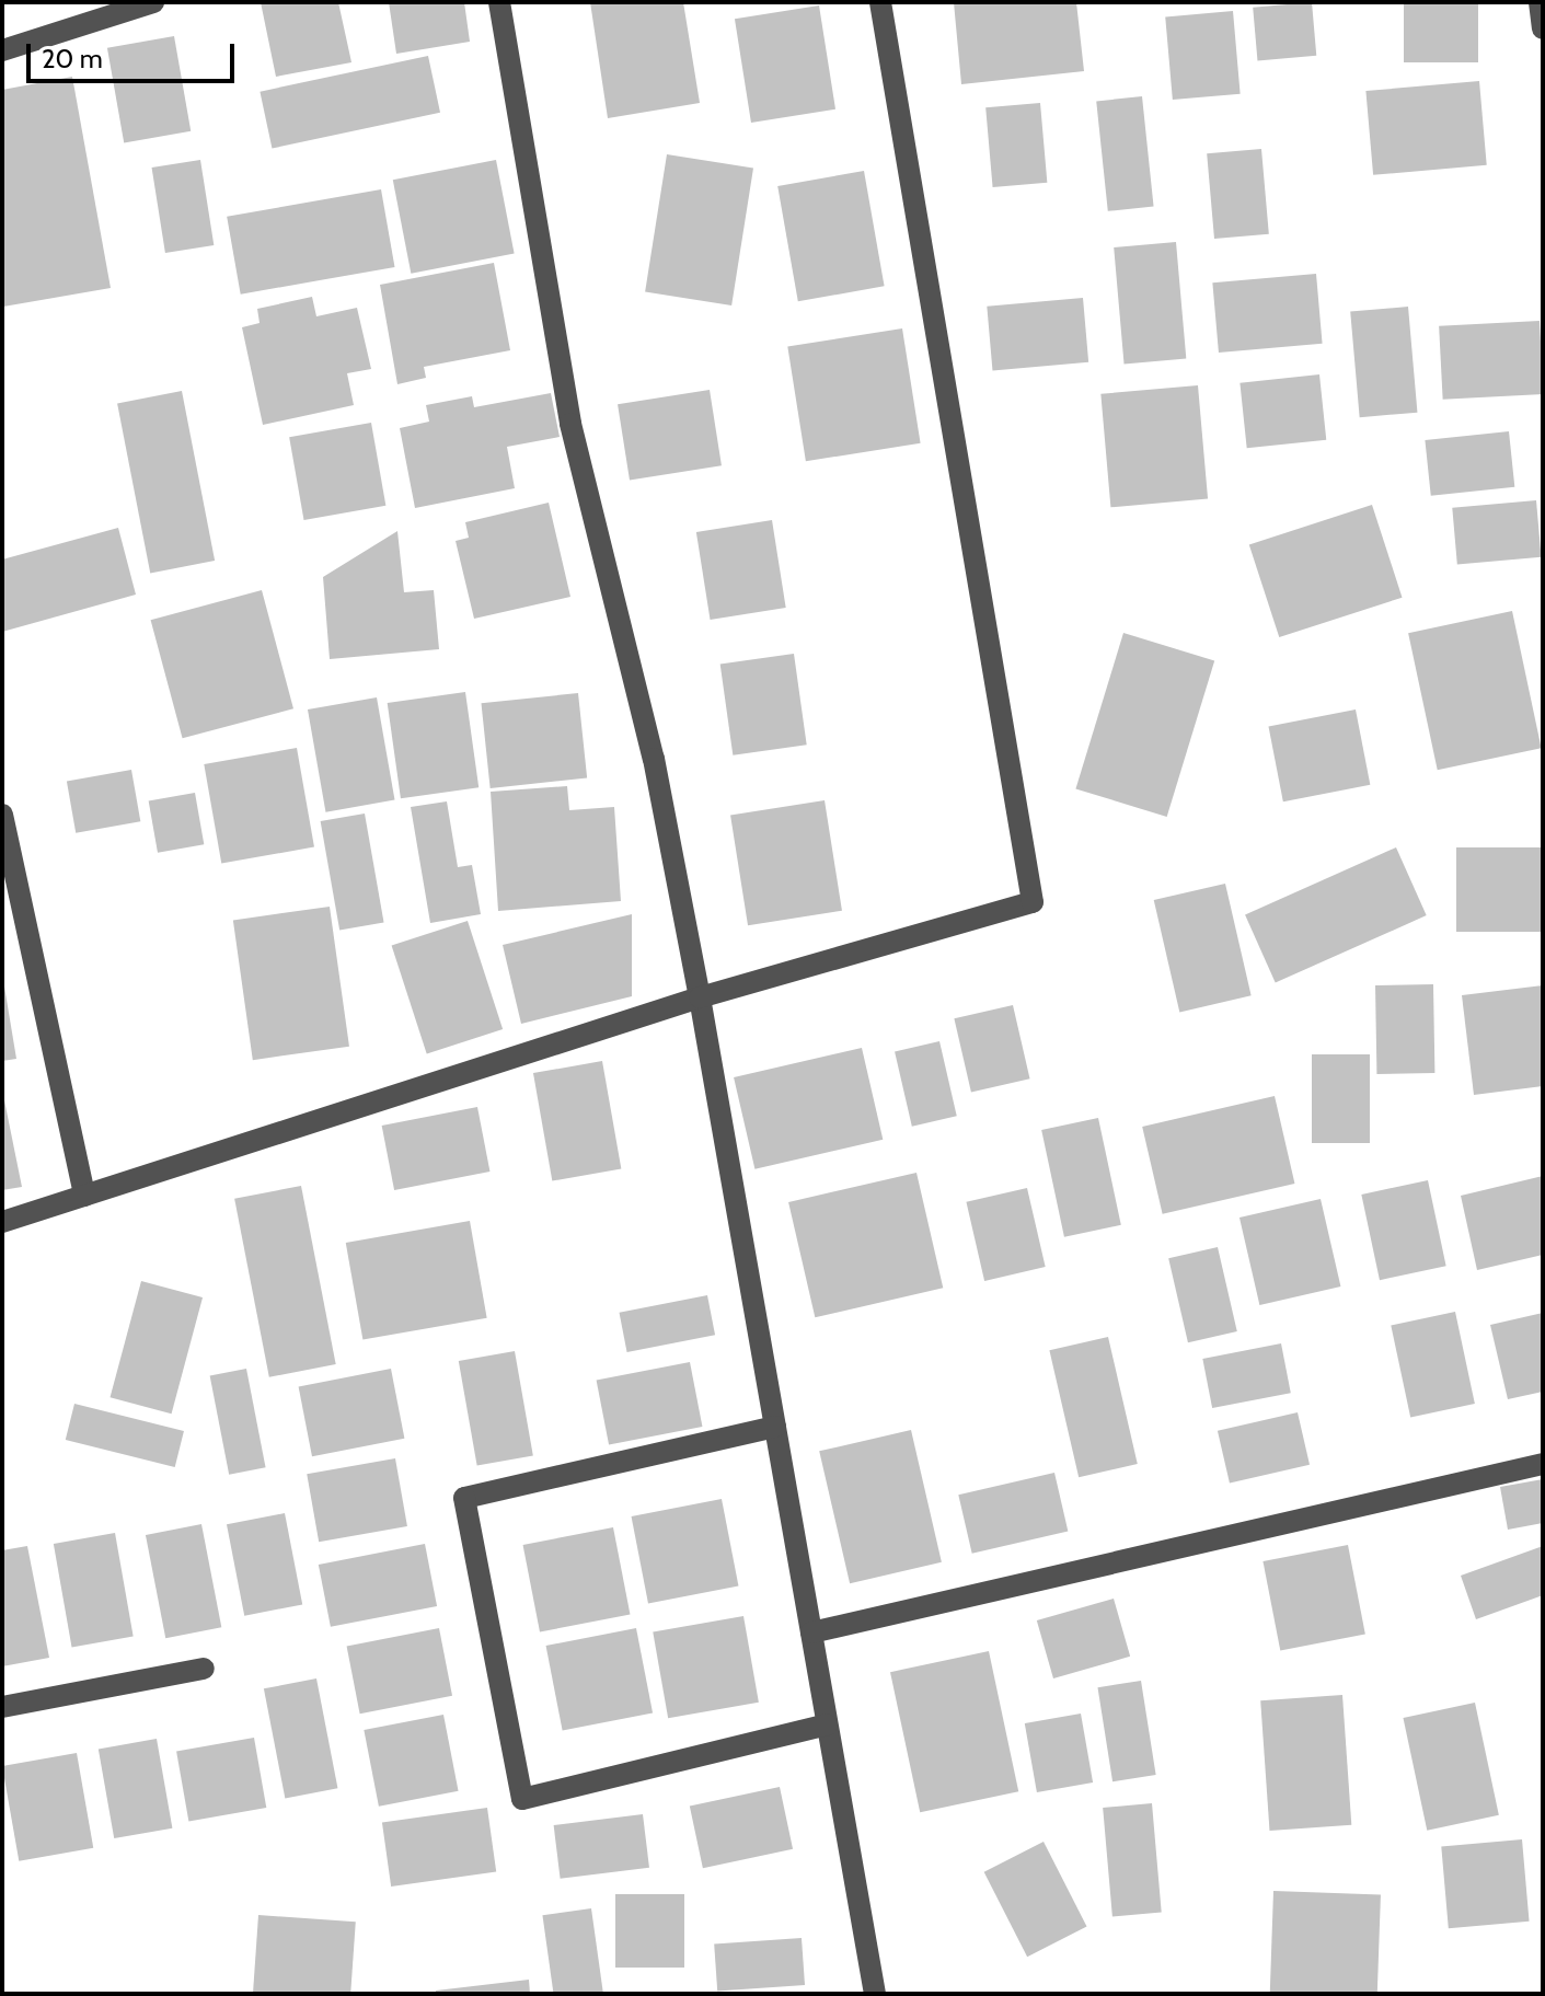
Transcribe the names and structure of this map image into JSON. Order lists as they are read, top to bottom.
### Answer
{
  "scale_bar": "20 m"
}
